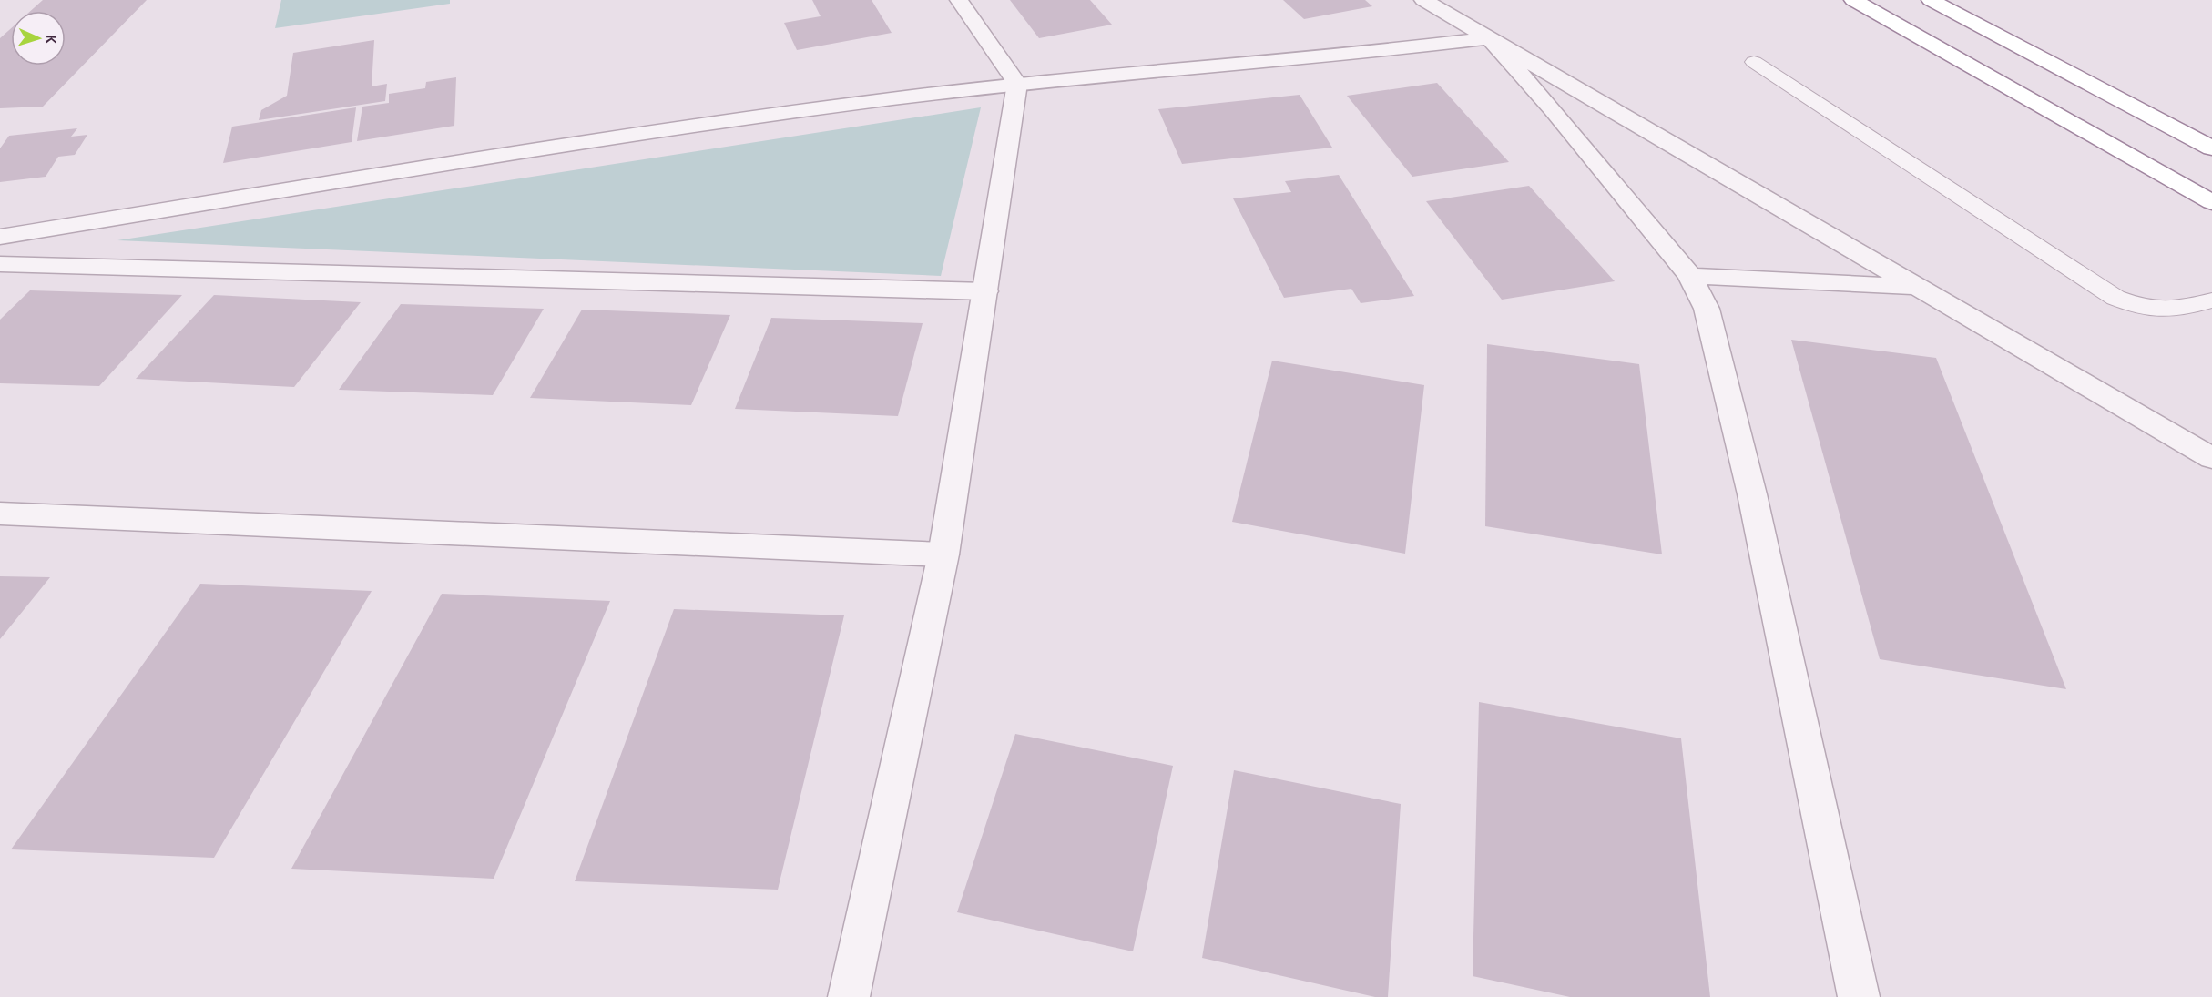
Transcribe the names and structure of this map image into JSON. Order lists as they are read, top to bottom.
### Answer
{
  "north": "right"
}
